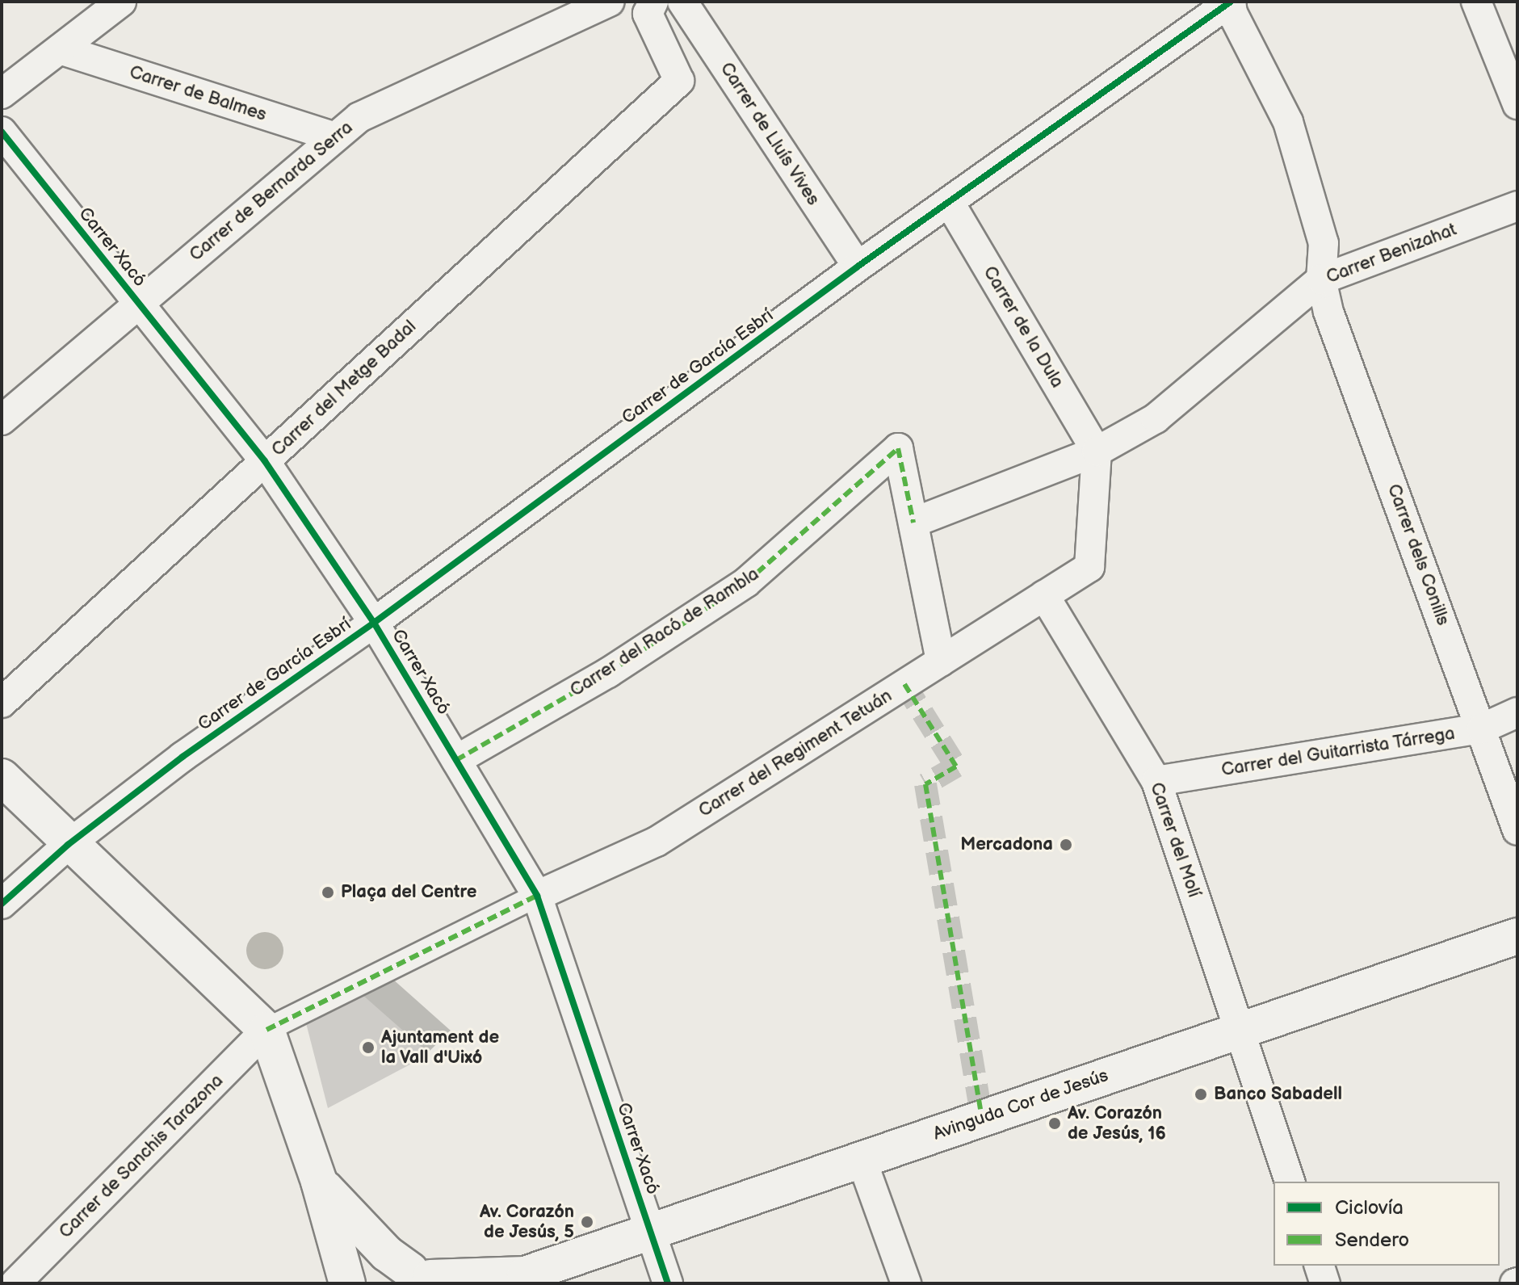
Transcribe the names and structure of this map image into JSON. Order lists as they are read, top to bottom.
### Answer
{
  "streets": {
    "street": [
      "Carrer de Balmes",
      "Carrer de Lluís Vives",
      "Carrer de Bernarda Serra",
      "Carrer Xacó",
      "Carrer Benizahat",
      "Carrer de la Dula",
      "Carrer de García Esbrí",
      "Carrer del Metge Badal",
      "Carrer dels Conills",
      "Carrer del Racó de Rambla",
      "Carrer del Guitarrista Tárrega",
      "Carrer del Regiment Tetuán",
      "Carrer del Molí",
      "Avinguda Cor de Jesús",
      "Carrer de Sanchis Tarazona"
    ]
  },
  "crossings": [
    ["Carrer de Balmes", "Carrer de Bernarda Serra"],
    ["Carrer de Lluís Vives", "Carrer de García Esbrí"],
    ["Carrer de Bernarda Serra", "Carrer Xacó"],
    ["Carrer Xacó", "Carrer de García Esbrí"],
    ["Carrer Xacó", "Carrer del Metge Badal"],
    ["Carrer Xacó", "Carrer del Racó de Rambla"],
    ["Carrer Xacó", "Carrer del Regiment Tetuán"],
    ["Carrer Xacó", "Avinguda Cor de Jesús"],
    ["Carrer Benizahat", "Carrer de la Dula"],
    ["Carrer Benizahat", "Carrer dels Conills"],
    ["Carrer Benizahat", "Carrer del Racó de Rambla"],
    ["Carrer Benizahat", "Carrer del Regiment Tetuán"],
    ["Carrer de la Dula", "Carrer de García Esbrí"],
    ["Carrer de la Dula", "Carrer del Regiment Tetuán"],
    ["Carrer de García Esbrí", "Carrer dels Conills"],
    ["Carrer dels Conills", "Carrer del Guitarrista Tárrega"],
    ["Carrer del Racó de Rambla", "Carrer del Regiment Tetuán"],
    ["Carrer del Guitarrista Tárrega", "Carrer del Molí"],
    ["Carrer del Regiment Tetuán", "Carrer del Molí"],
    ["Carrer del Molí", "Avinguda Cor de Jesús"]
  ],
  "places": [
    "Mercadona",
    "Plaça del Centre",
    "Ajuntament de la Vall d'Uixó",
    "Banco Sabadell",
    "Av. Corazón de Jesús, 16",
    "Av. Corazón de Jesús, 5"
  ],
  "legend": ["Ciclovía", "Sendero"]
}
